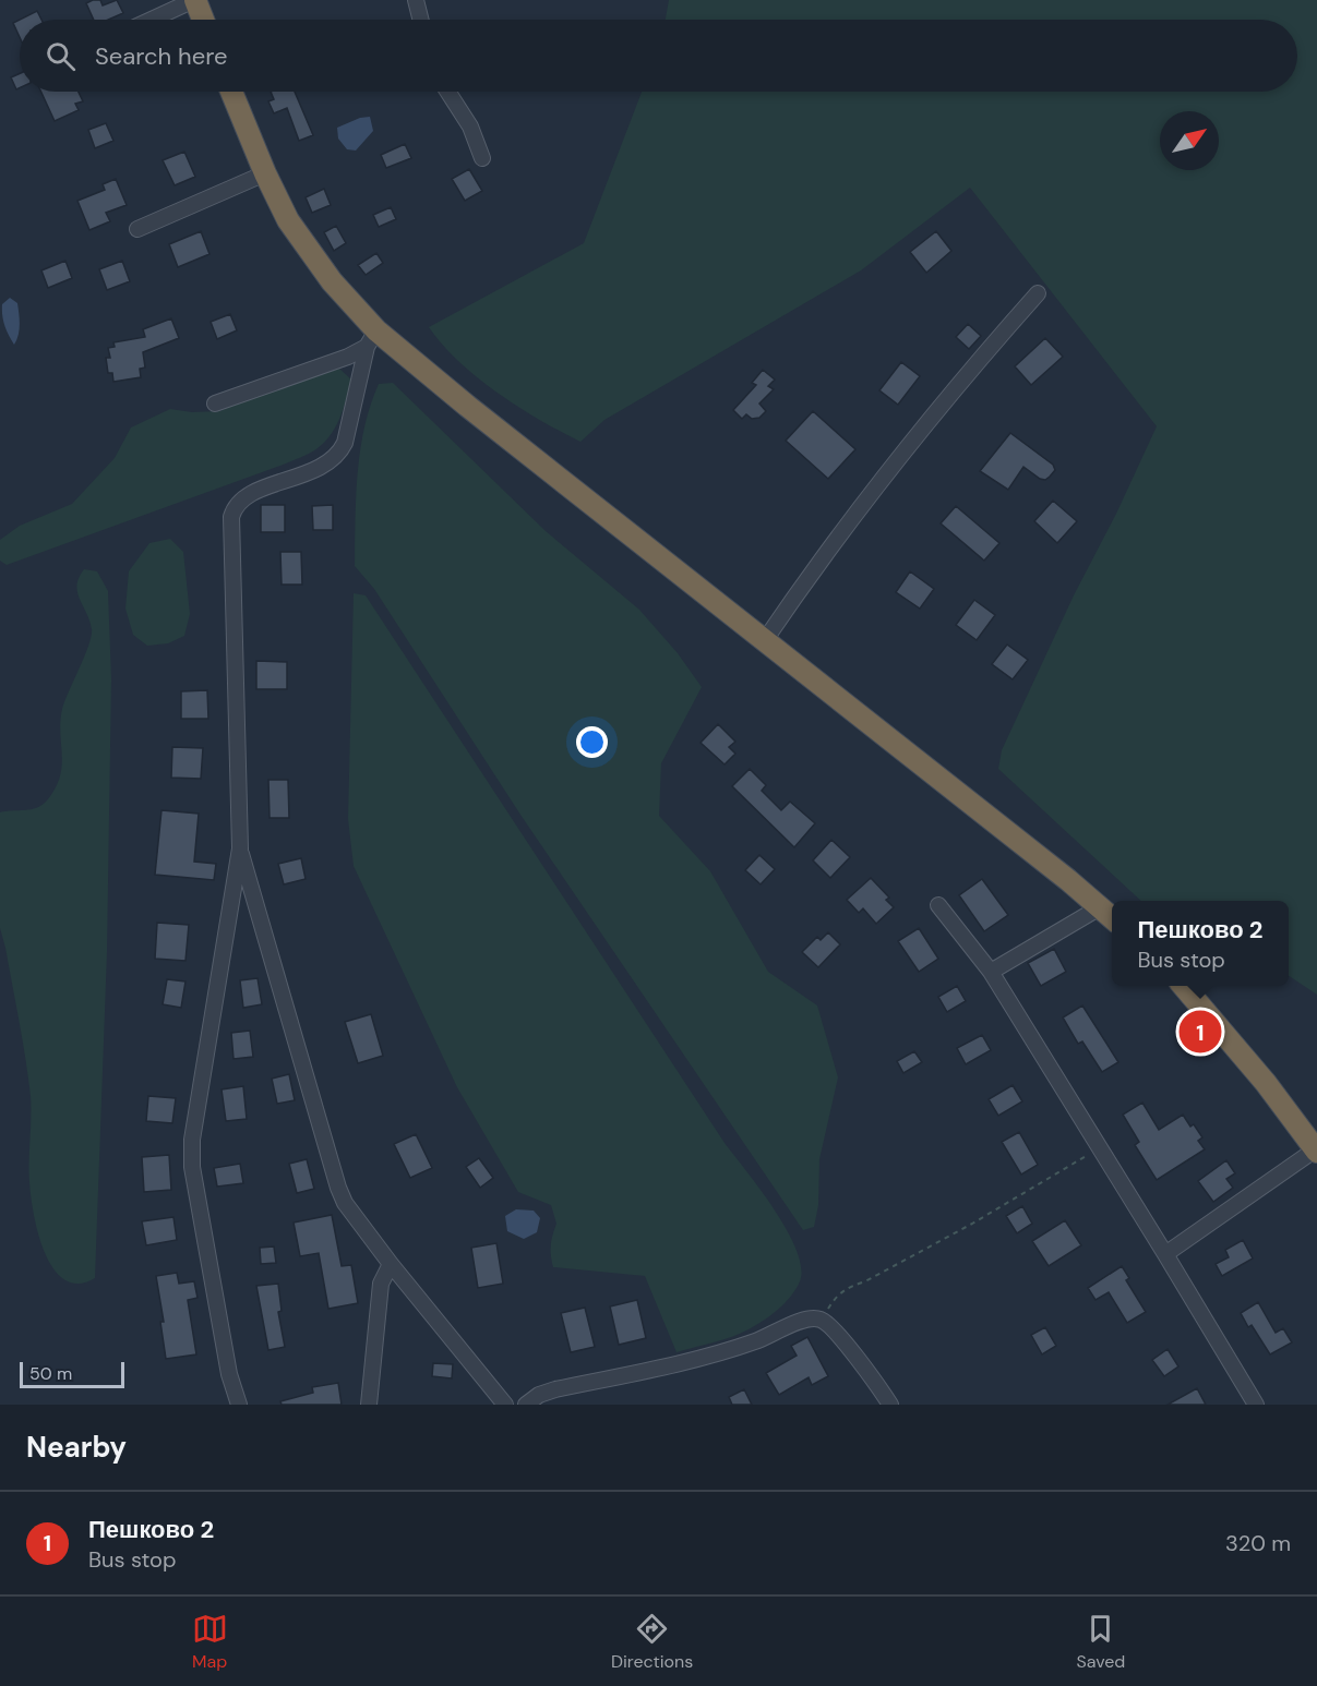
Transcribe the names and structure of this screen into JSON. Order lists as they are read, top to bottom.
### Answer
{
  "scale_bar": "50 m",
  "north": "top right",
  "page": {
    "search": "Search here",
    "popup": ["Пешково 2", "Bus stop"],
    "pins": "1",
    "scale": "50 m",
    "heading": "Nearby",
    "list": [
      {
        "mark": "1",
        "name": "Пешково 2",
        "note": "Bus stop",
        "value": "320 m"
      }
    ],
    "nav": ["Map", "Directions", "Saved"]
  }
}
